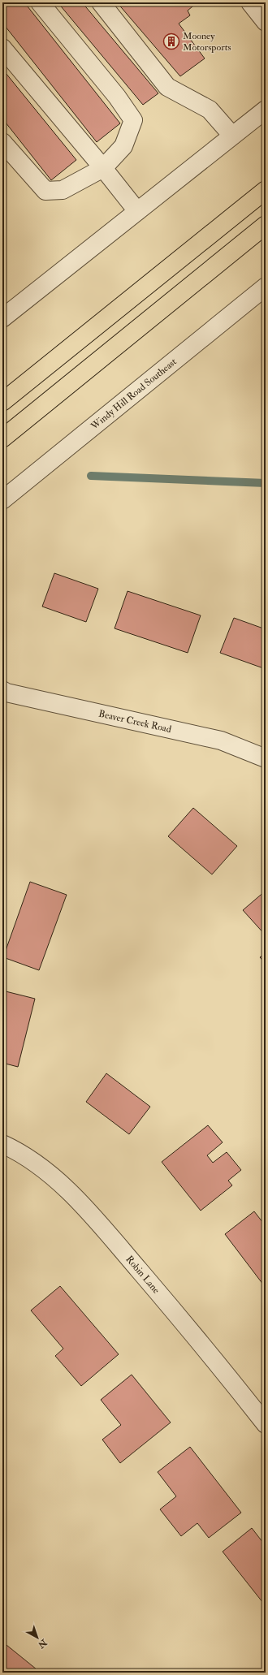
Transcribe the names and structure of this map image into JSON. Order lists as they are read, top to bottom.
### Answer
{
  "streets": {
    "street": ["Windy Hill Road Southeast", "Beaver Creek Road", "Robin Lane"]
  },
  "places": {
    "building": ["Mooney Motorsports"]
  },
  "north": "bottom right"
}
